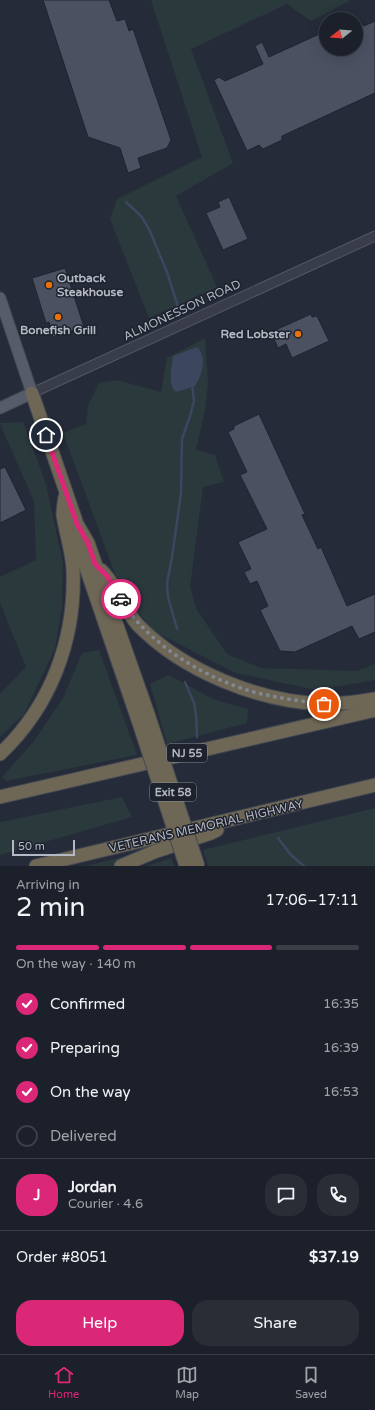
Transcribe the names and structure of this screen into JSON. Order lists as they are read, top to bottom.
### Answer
{
  "streets": {
    "highway": ["NJ 55", "Exit 58", "VETERANS MEMORIAL HIGHWAY"],
    "main road": ["ALMONESSON ROAD"]
  },
  "places": ["Outback Steakhouse", "Bonefish Grill", "Red Lobster"],
  "scale_bar": "50 m",
  "north": "left",
  "page": {
    "scale": "50 m",
    "heading": ["2 min", "Arriving in", "17:06–17:11"],
    "panel": [
      "Jordan",
      "Courier · 4.6",
      "Order #8051",
      "$37.19"
    ],
    "bar": "On the way · 140 m",
    "list": [
      ["Confirmed", "16:35"],
      ["Preparing", "16:39"],
      ["On the way", "16:53"],
      "Delivered"
    ],
    "round": "J",
    "buttons": ["Help", "Share"],
    "tabs": ["Home", "Map", "Saved"]
  }
}
